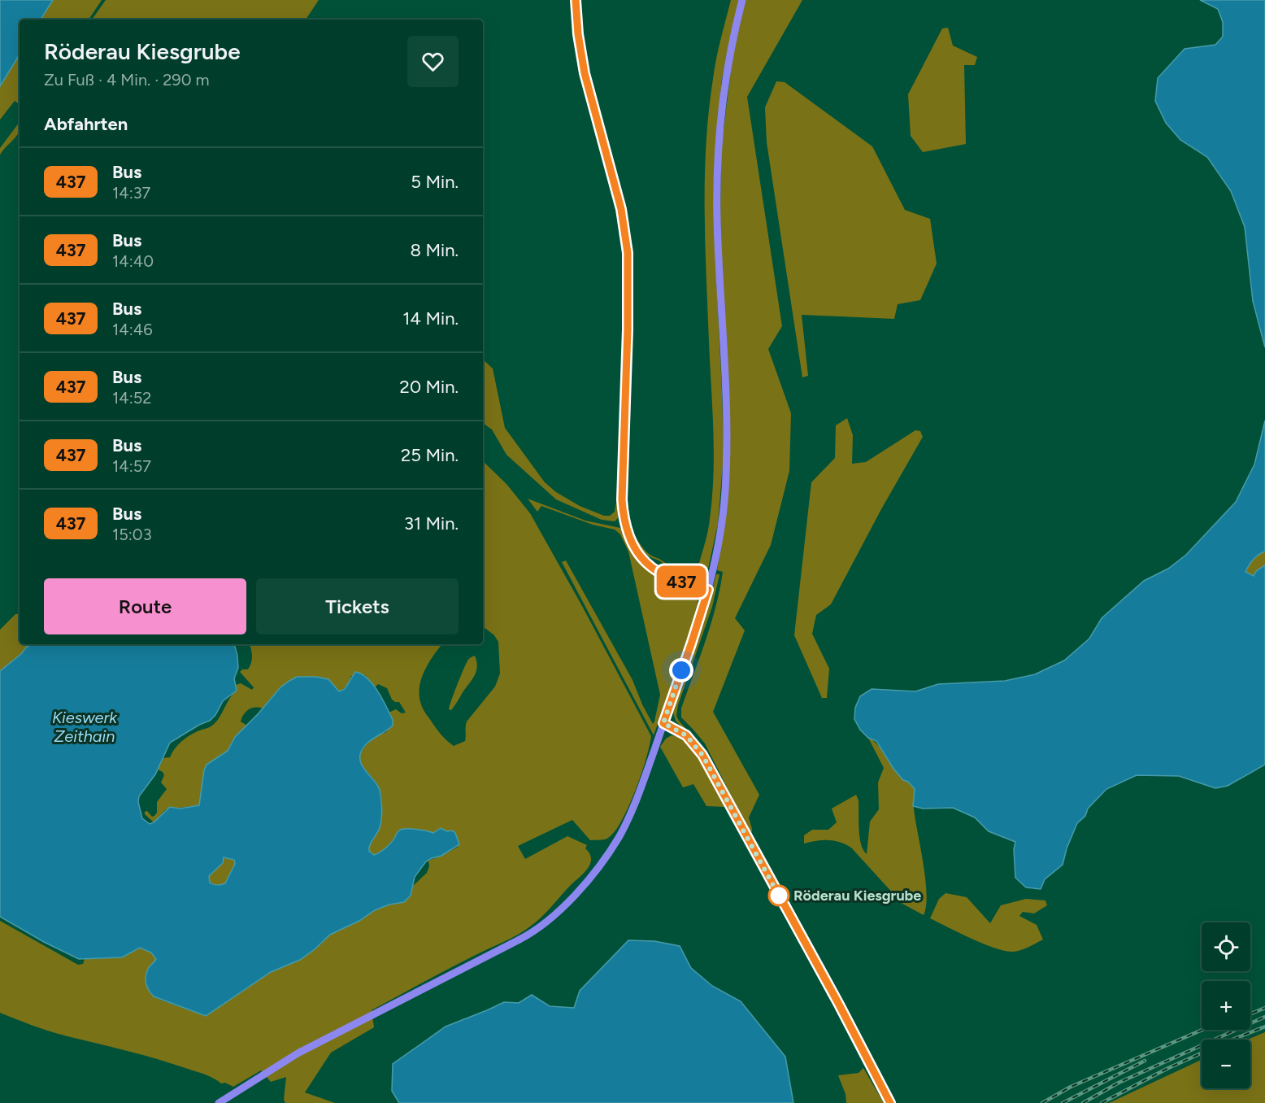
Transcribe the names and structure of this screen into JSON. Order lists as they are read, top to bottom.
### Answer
{
  "water": ["Kieswerk Zeithain"],
  "places": ["Röderau Kiesgrube"],
  "lines": ["bus line 437"],
  "page": {
    "on_map": "437",
    "heading": [
      ["Röderau Kiesgrube", "Zu Fuß · 4 Min. · 290 m"],
      "Abfahrten"
    ],
    "list": [
      {
        "mark": "437",
        "name": "Bus",
        "note": "14:37",
        "value": "5 Min."
      },
      {
        "mark": "437",
        "name": "Bus",
        "note": "14:40",
        "value": "8 Min."
      },
      {
        "mark": "437",
        "name": "Bus",
        "note": "14:46",
        "value": "14 Min."
      },
      {
        "mark": "437",
        "name": "Bus",
        "note": "14:52",
        "value": "20 Min."
      },
      {
        "mark": "437",
        "name": "Bus",
        "note": "14:57",
        "value": "25 Min."
      },
      {
        "mark": "437",
        "name": "Bus",
        "note": "15:03",
        "value": "31 Min."
      }
    ],
    "buttons": ["Route", "Tickets"],
    "map_buttons": ["+", "−"]
  }
}
